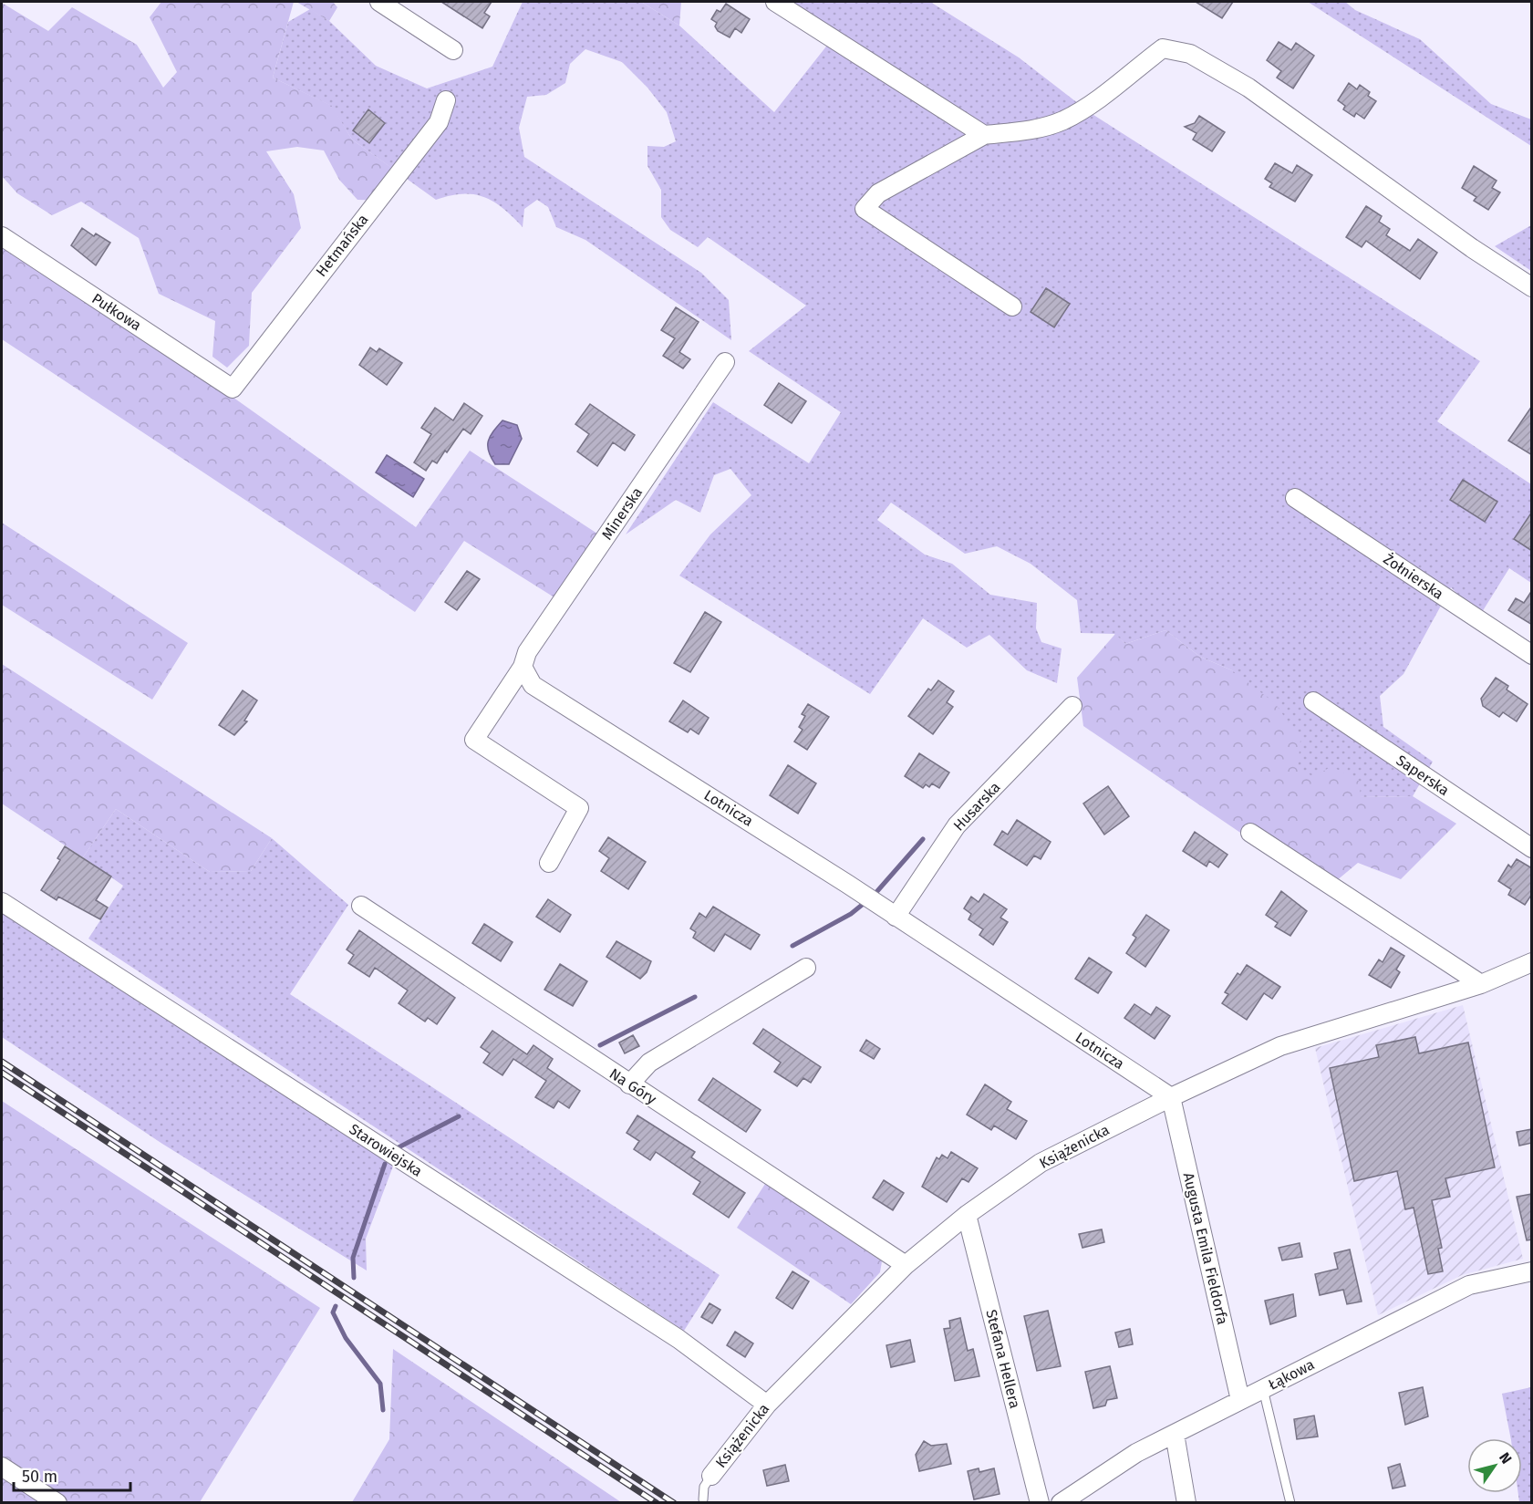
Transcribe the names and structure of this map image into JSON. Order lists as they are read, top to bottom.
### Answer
{
  "streets": {
    "street": [
      "Hetmańska",
      "Pułkowa",
      "Minerska",
      "Żołnierska",
      "Saperska",
      "Husarska",
      "Lotnicza",
      "Na Góry",
      "Książenicka",
      "Starowiejska",
      "Augusta Emila Fieldorfa",
      "Stefana Hellera",
      "Łąkowa"
    ]
  },
  "crossings": [
    ["Hetmańska", "Pułkowa"],
    ["Minerska", "Lotnicza"],
    ["Husarska", "Lotnicza"],
    ["Lotnicza", "Książenicka"],
    ["Lotnicza", "Augusta Emila Fieldorfa"],
    ["Na Góry", "Książenicka"],
    ["Książenicka", "Starowiejska"],
    ["Książenicka", "Augusta Emila Fieldorfa"],
    ["Książenicka", "Stefana Hellera"],
    ["Augusta Emila Fieldorfa", "Łąkowa"]
  ],
  "scale_bar": "50 m",
  "north": "top right"
}
